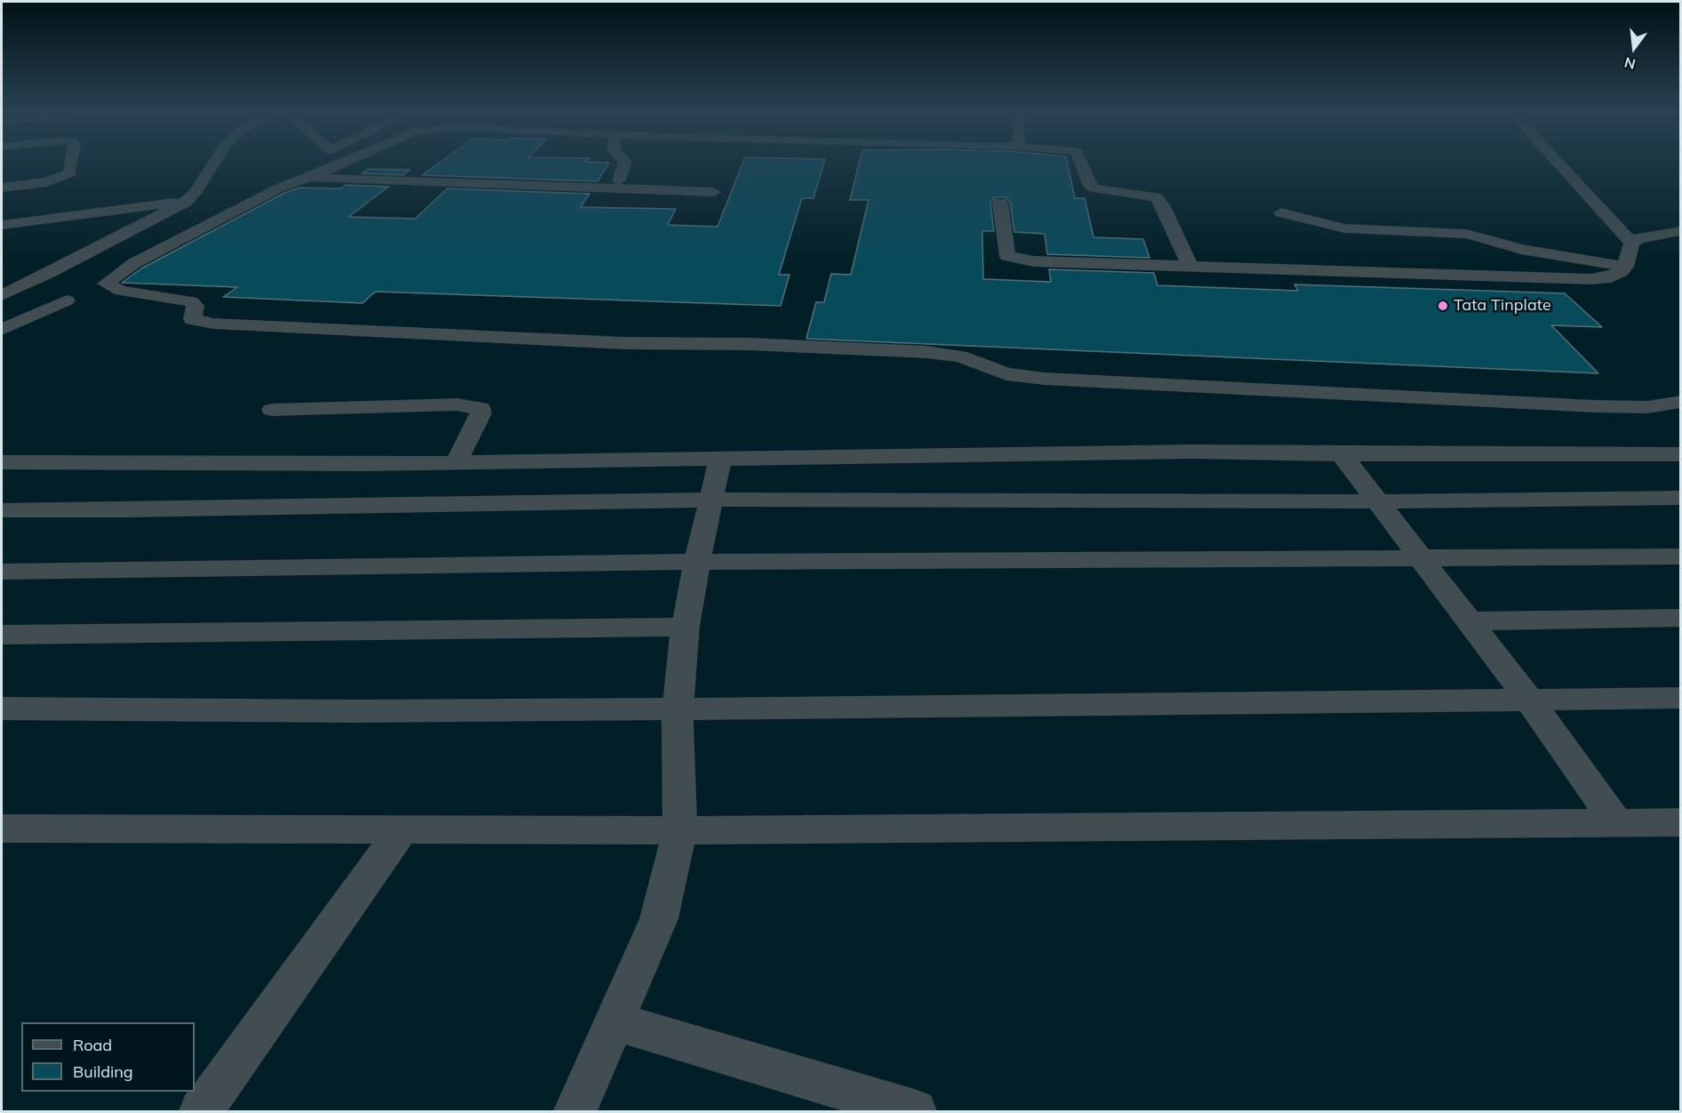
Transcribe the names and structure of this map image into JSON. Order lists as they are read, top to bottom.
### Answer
{
  "places": ["Tata Tinplate"],
  "legend": ["Road", "Building"],
  "north": "bottom"
}
